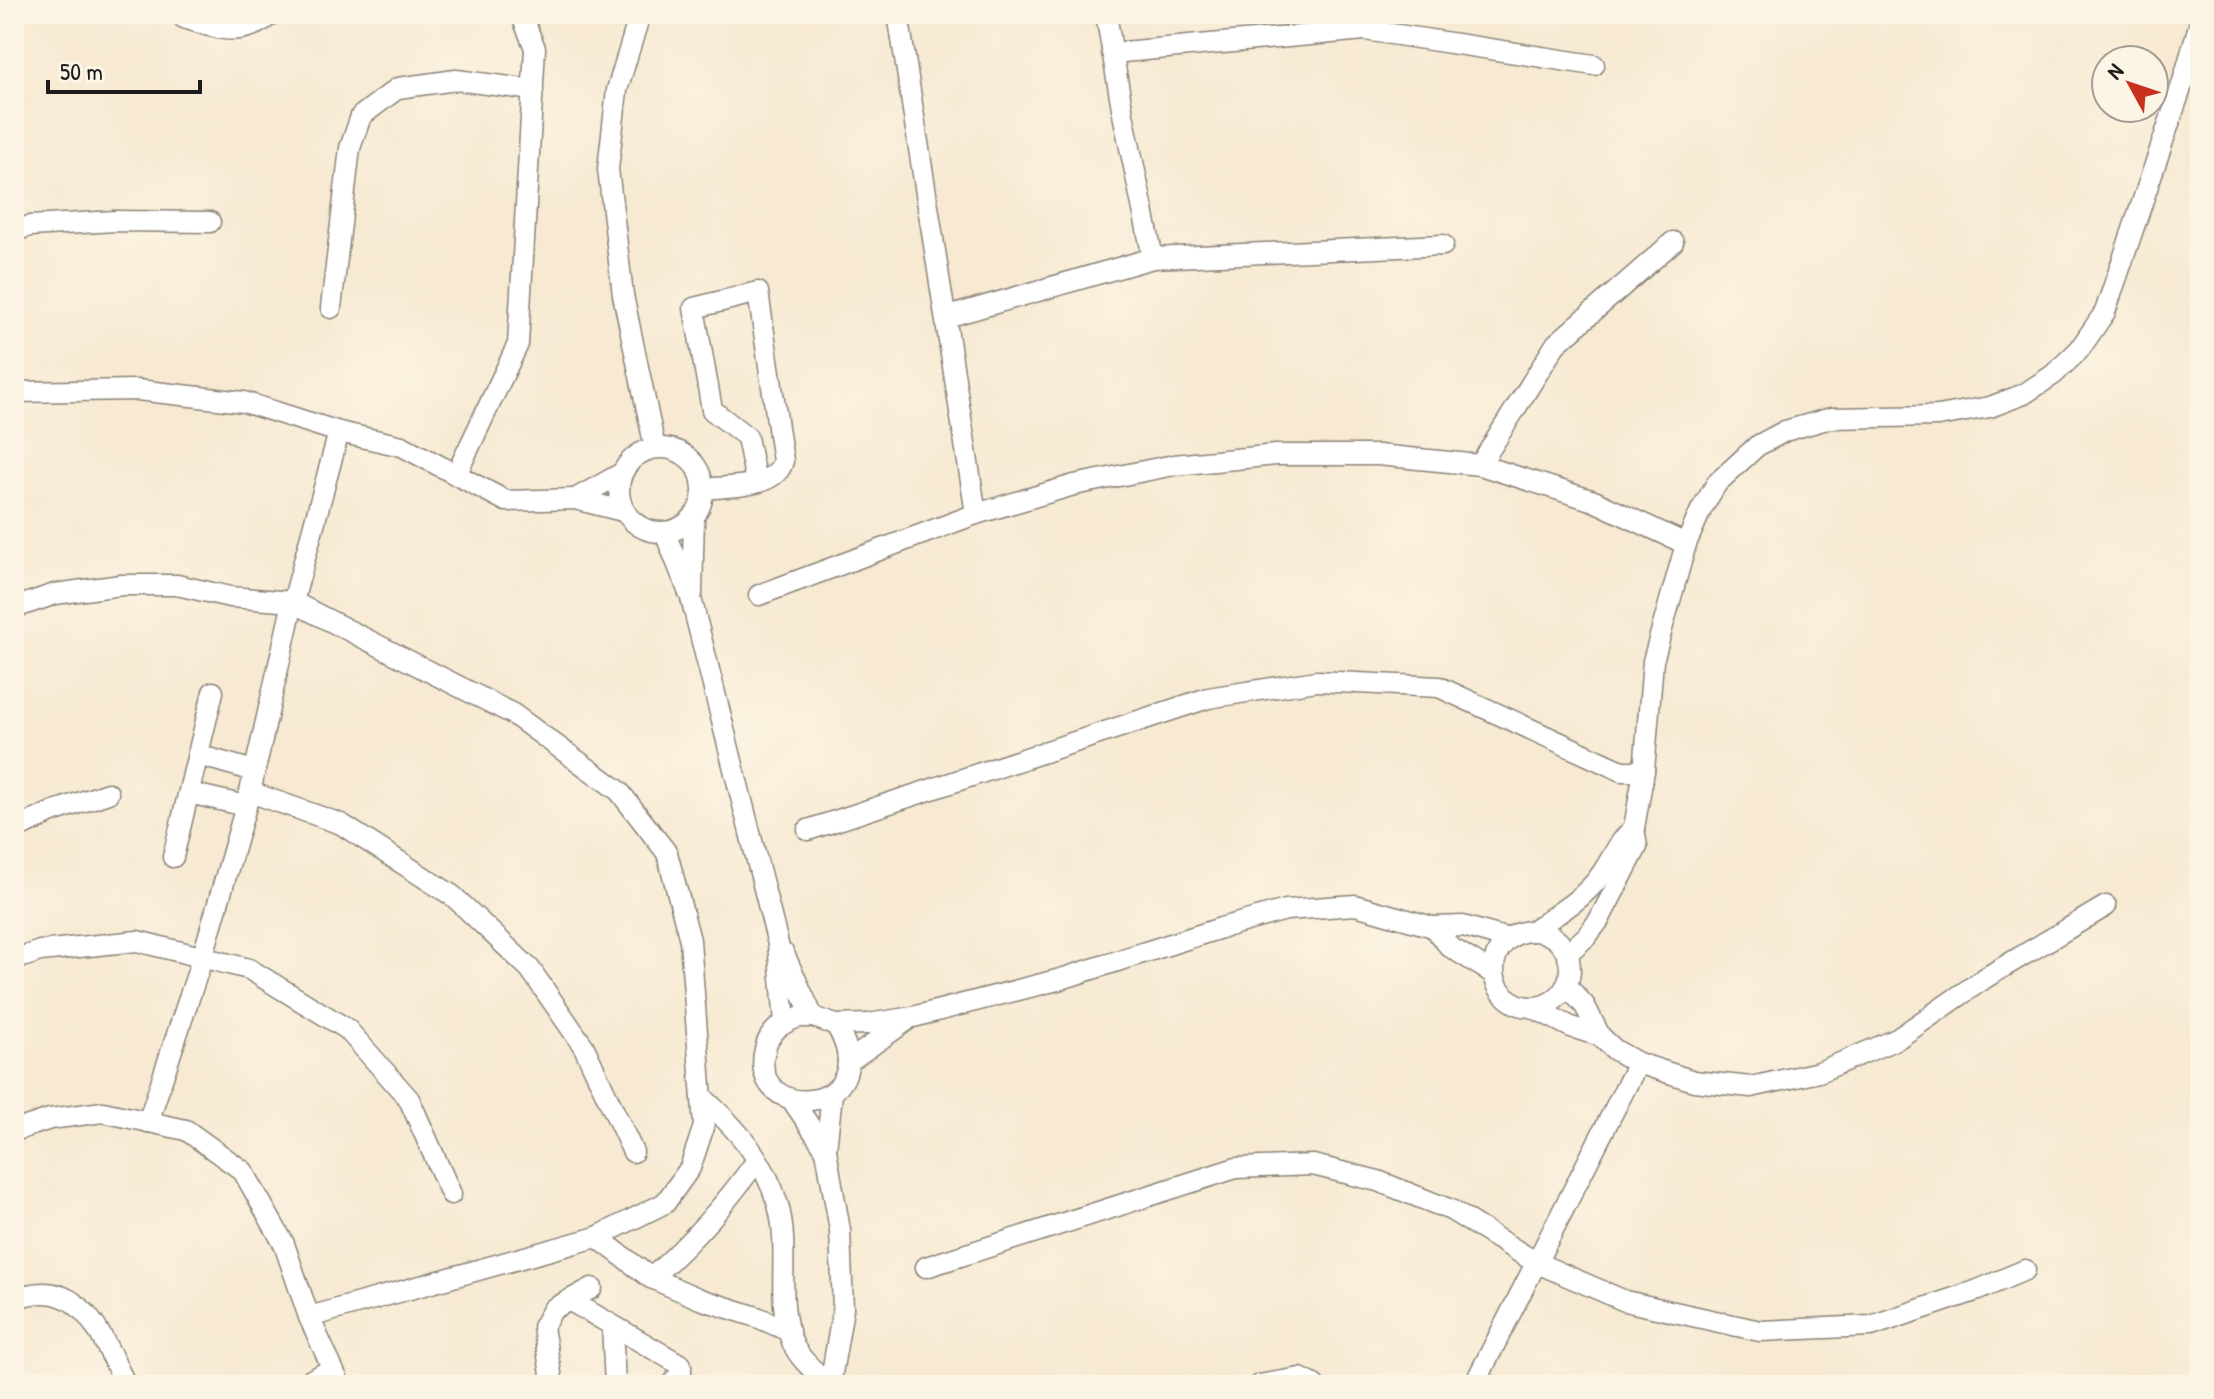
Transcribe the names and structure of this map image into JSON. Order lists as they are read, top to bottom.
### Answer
{
  "scale_bar": "50 m",
  "north": "top left"
}
